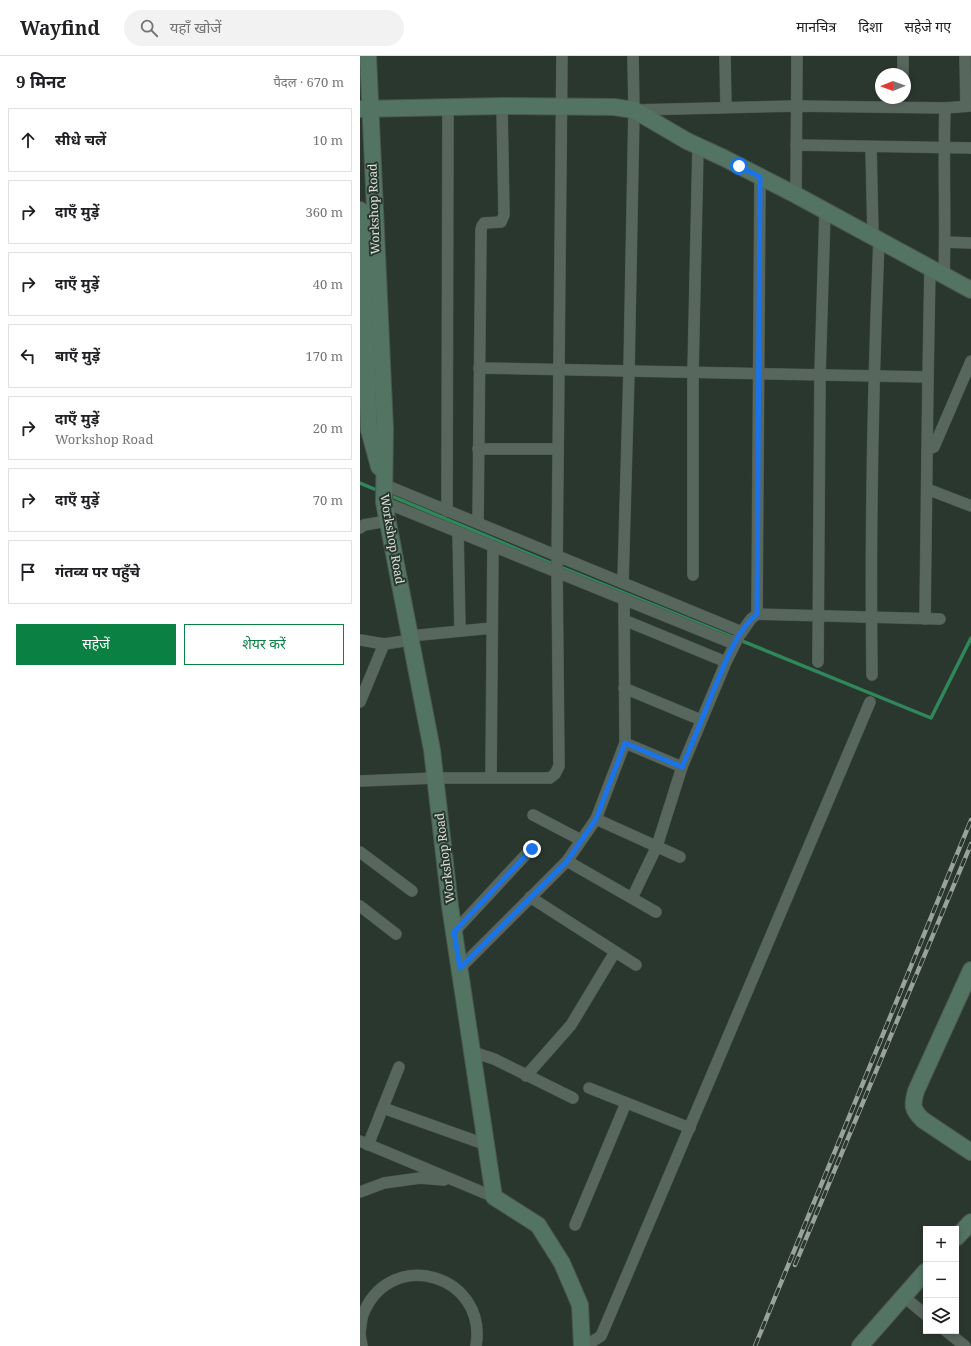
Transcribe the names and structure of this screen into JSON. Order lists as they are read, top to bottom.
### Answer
{
  "streets": {
    "main road": ["Workshop Road"]
  },
  "north": "left",
  "page": {
    "header": "Wayfind",
    "search": "यहाँ खोजें",
    "nav": ["मानचित्र", "दिशा", "सहेजे गए"],
    "heading": ["9 मिनट", "पैदल · 670 m"],
    "list": [
      ["सीधे चलें", "10 m"],
      ["दाएँ मुड़ें", "360 m"],
      ["दाएँ मुड़ें", "40 m"],
      ["बाएँ मुड़ें", "170 m"],
      ["दाएँ मुड़ें", "Workshop Road", "20 m"],
      ["दाएँ मुड़ें", "70 m"],
      "गंतव्य पर पहुँचे"
    ],
    "buttons": ["सहेजें", "शेयर करें"],
    "map_buttons": ["+", "−"]
  }
}
